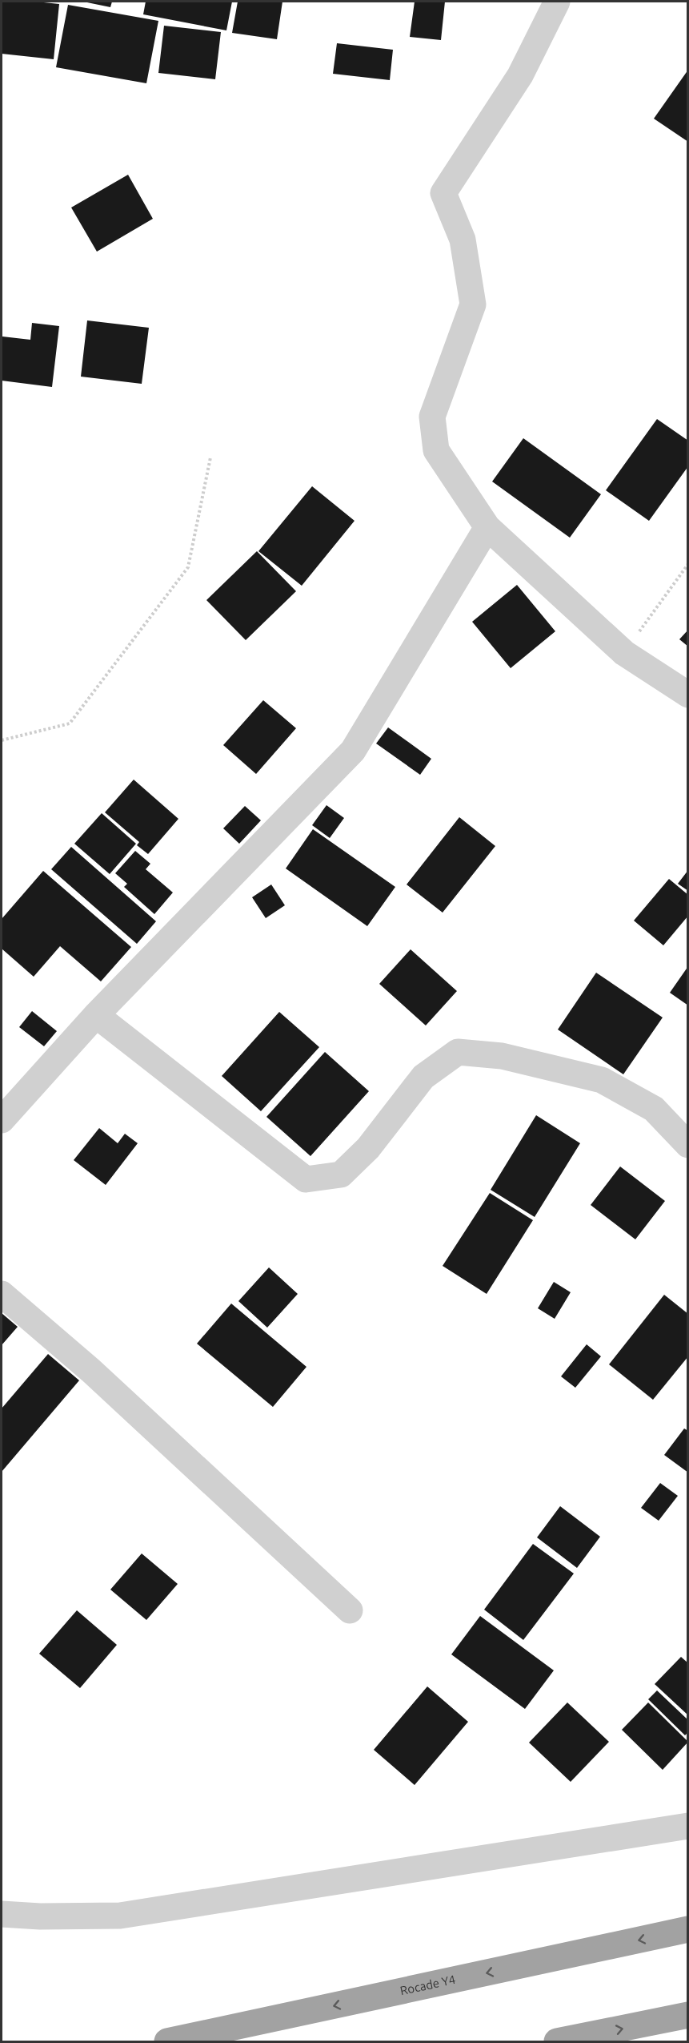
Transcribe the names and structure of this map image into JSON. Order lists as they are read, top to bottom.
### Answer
{
  "streets": {
    "highway": ["Rocade Y4"]
  },
  "one_way": ["Rocade Y4"]
}
